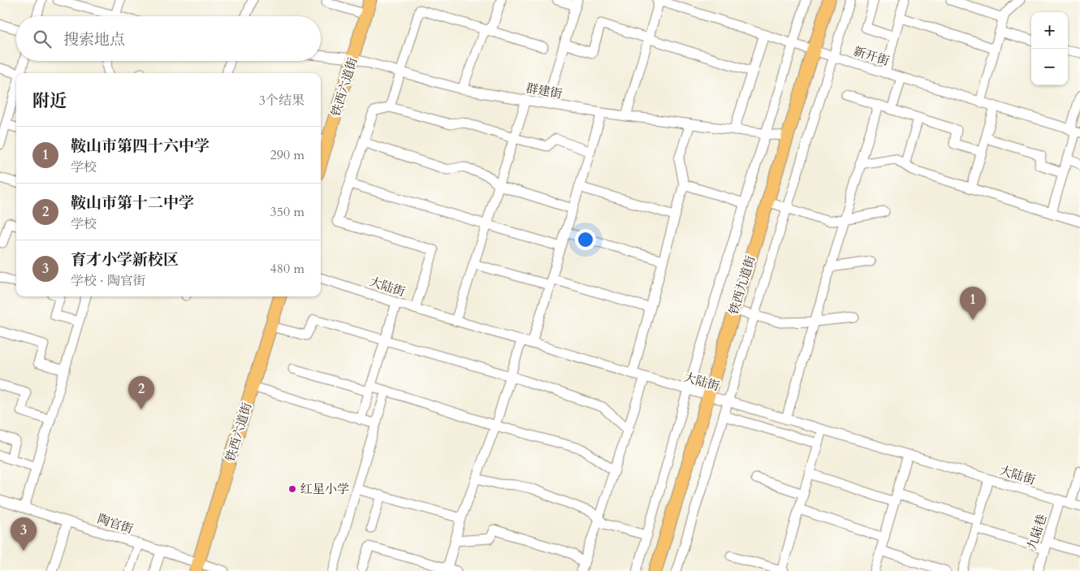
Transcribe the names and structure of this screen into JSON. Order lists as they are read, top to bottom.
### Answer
{
  "streets": {
    "main road": ["铁西六道街", "铁西九道街"],
    "street": [
      "新开街",
      "群建街",
      "大陆街",
      "陶官街",
      "九陆巷"
    ]
  },
  "crossings": [
    ["新开街", "铁西九道街"],
    ["铁西六道街", "群建街"],
    ["铁西六道街", "陶官街"],
    ["群建街", "铁西九道街"],
    ["铁西九道街", "大陆街"],
    ["大陆街", "九陆巷"]
  ],
  "places": ["红星小学"],
  "page": {
    "map_buttons": ["+", "−"],
    "search": "搜索地点",
    "heading": ["附近", "3个结果"],
    "list": [
      {
        "mark": "1",
        "name": "鞍山市第四十六中学",
        "note": "学校",
        "value": "290 m"
      },
      {
        "mark": "2",
        "name": "鞍山市第十二中学",
        "note": "学校",
        "value": "350 m"
      },
      {
        "mark": "3",
        "name": "育才小学新校区",
        "note": "学校 · 陶官街",
        "value": "480 m"
      }
    ],
    "pins": ["1", "2", "3"]
  }
}
